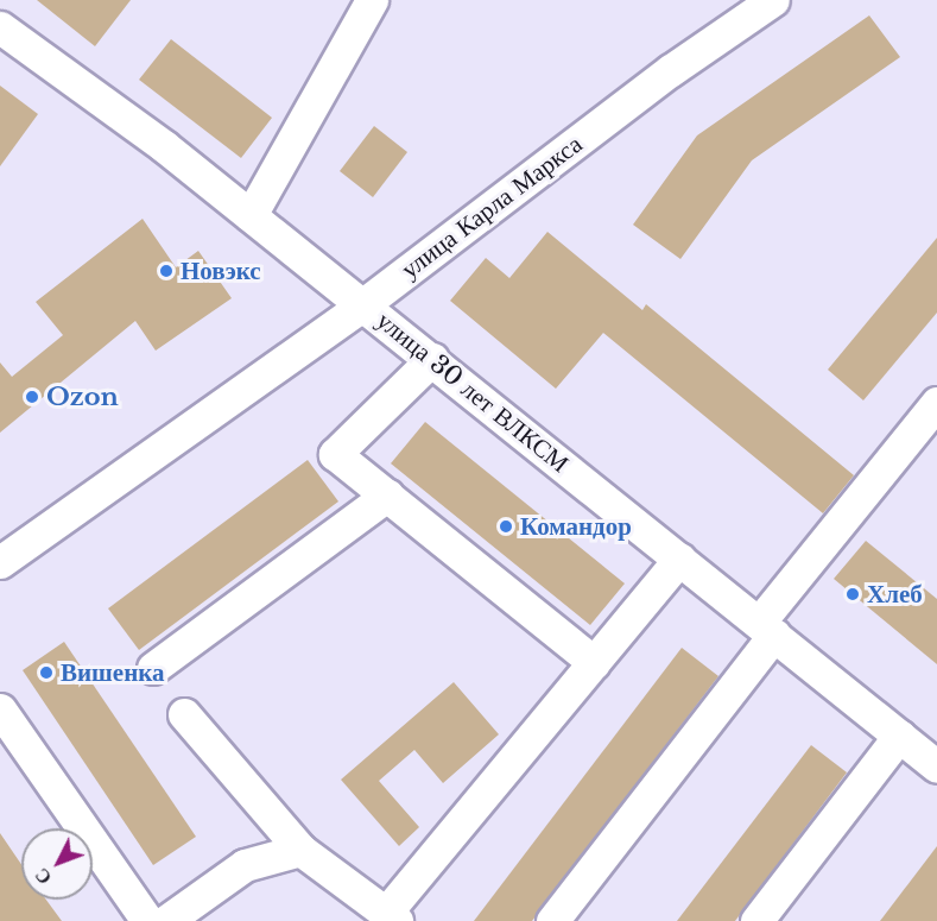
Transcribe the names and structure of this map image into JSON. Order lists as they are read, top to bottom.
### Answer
{
  "streets": {
    "street": ["улица Карла Маркса", "улица 30 лет ВЛКСМ"]
  },
  "crossings": [
    ["улица Карла Маркса", "улица 30 лет ВЛКСМ"]
  ],
  "places": [
    "Новэкс",
    "Ozon",
    "Командор",
    "Хлеб",
    "Вишенка"
  ],
  "north": "bottom left"
}
